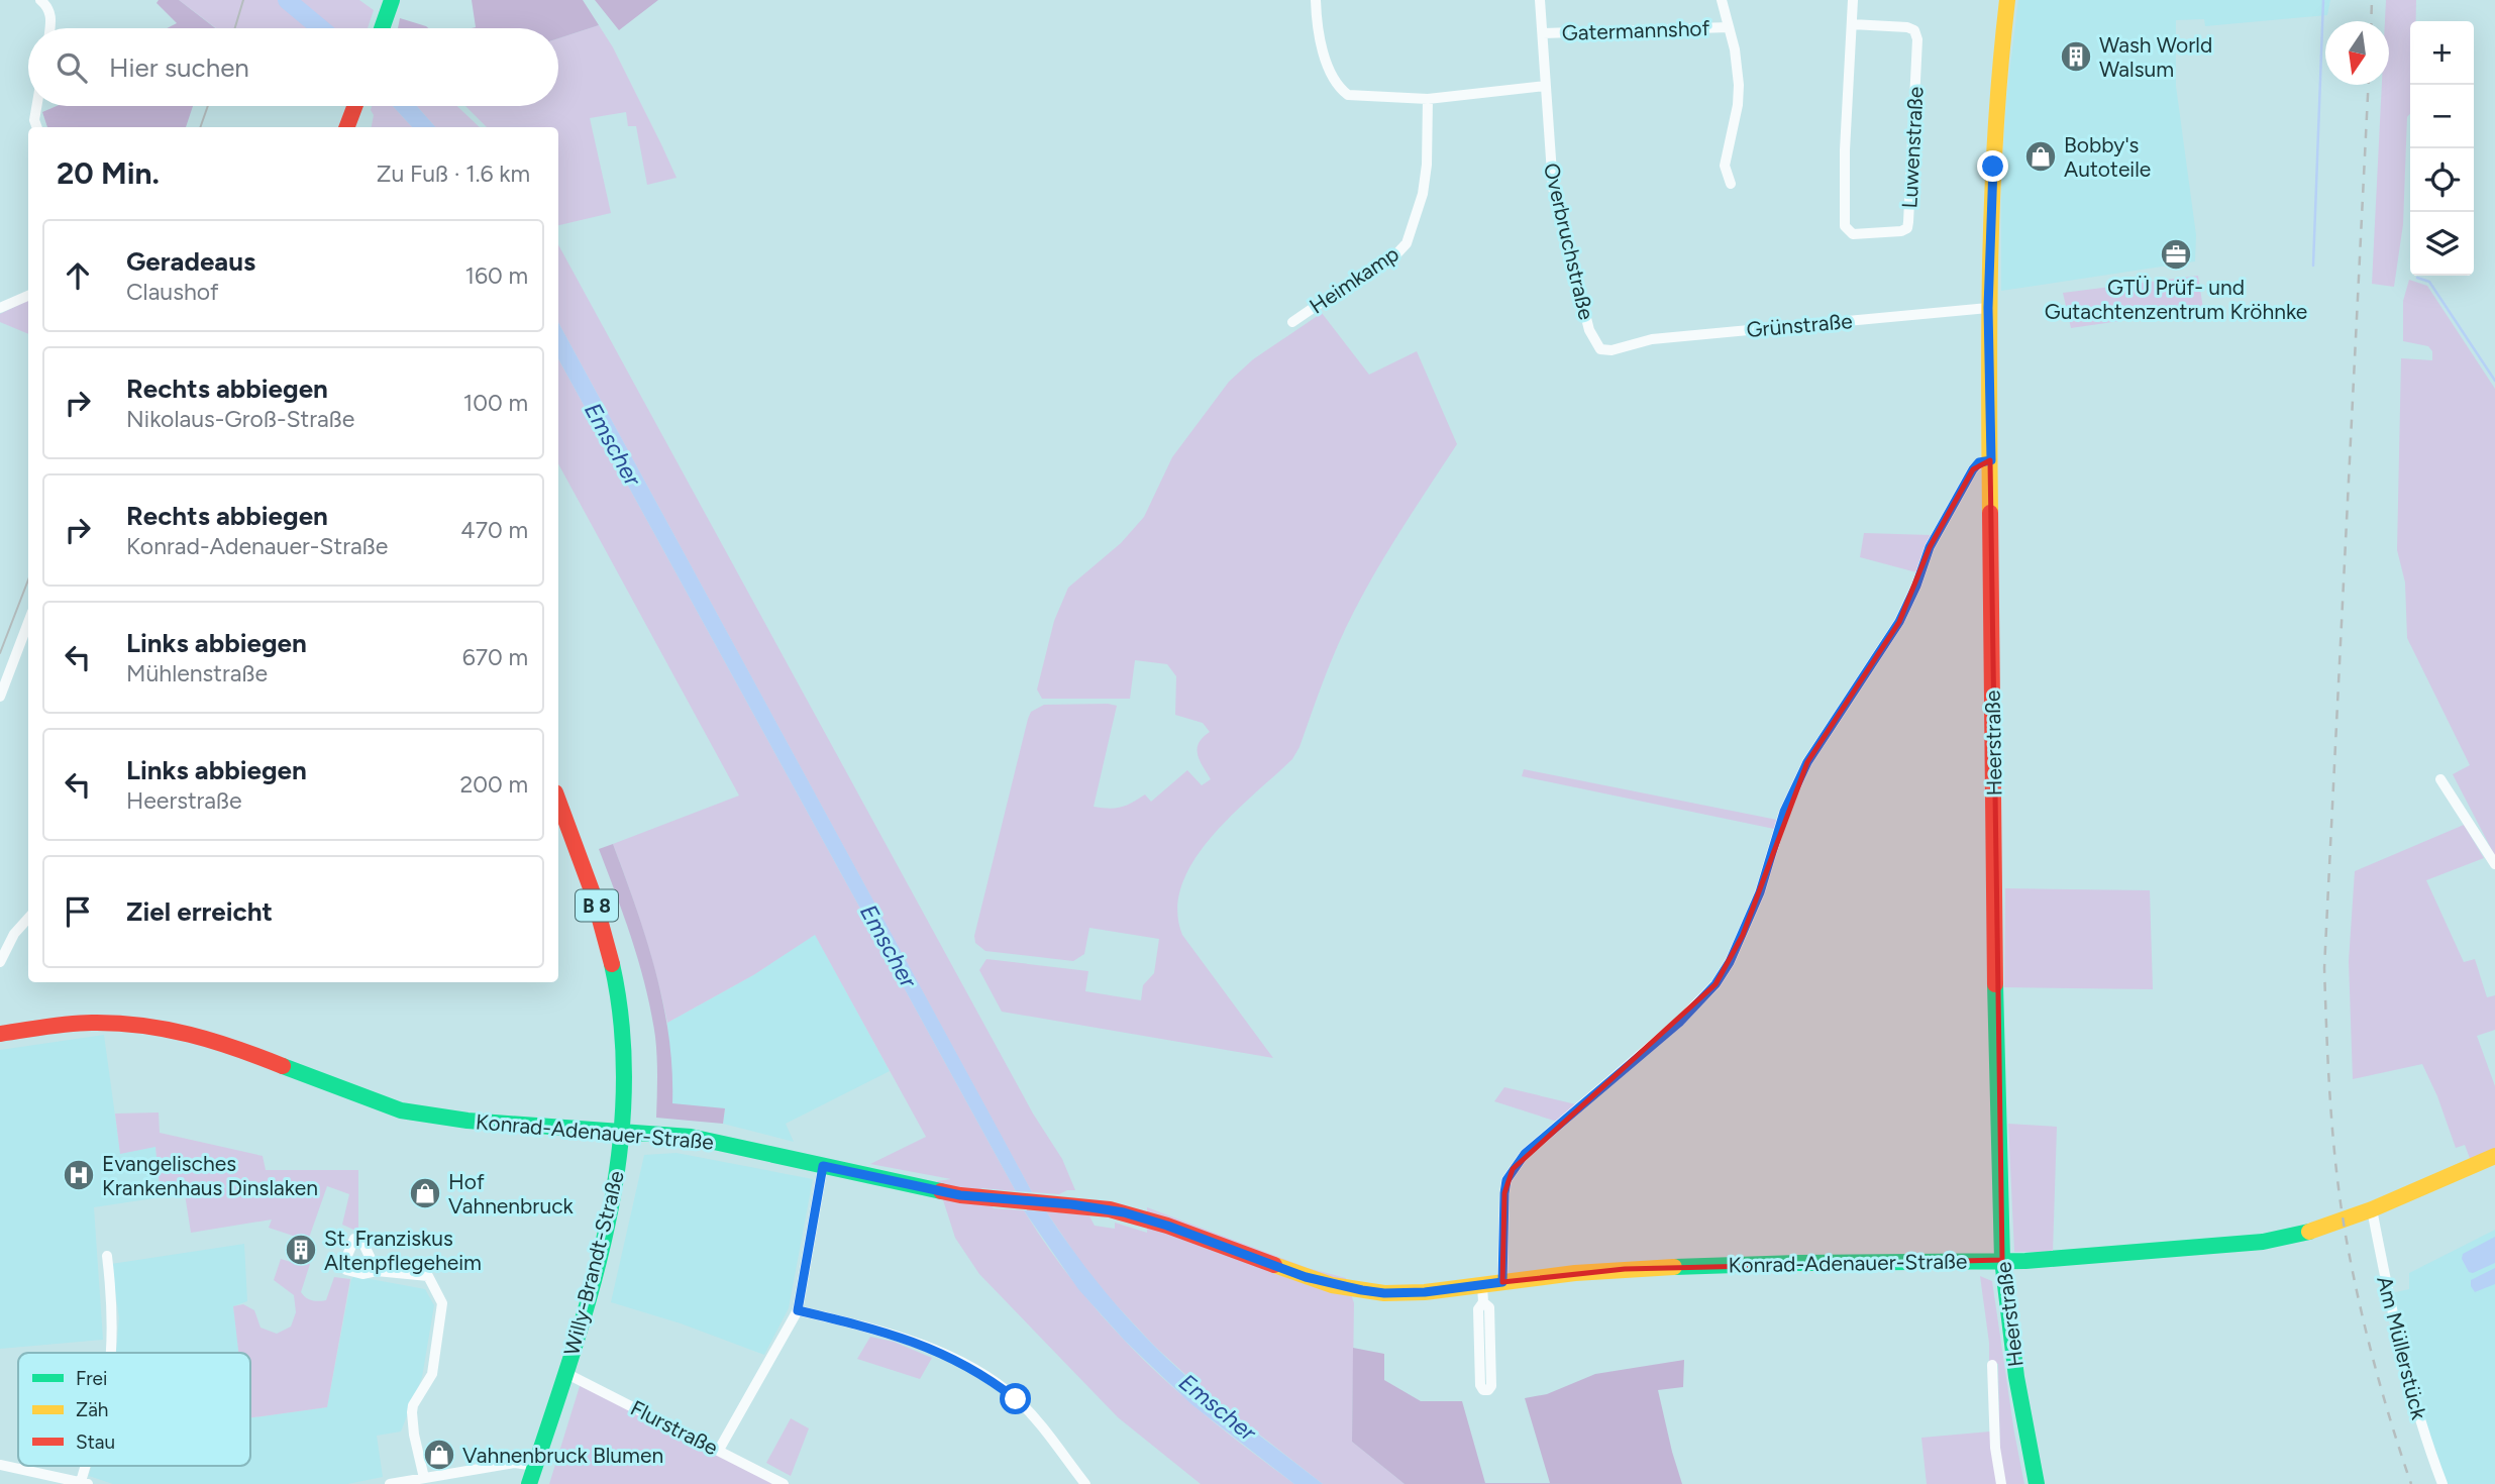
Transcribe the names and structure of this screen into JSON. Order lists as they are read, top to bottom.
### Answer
{
  "streets": {
    "street": [
      "Gatermannshof",
      "Luwenstraße",
      "Overbruchstraße",
      "Heimkamp",
      "Grünstraße",
      "Heerstraße",
      "B 8",
      "Konrad-Adenauer-Straße",
      "Willy-Brandt-Straße",
      "Am Müllerstück",
      "Flurstraße"
    ]
  },
  "crossings": [
    ["Gatermannshof", "Overbruchstraße"],
    ["Overbruchstraße", "Grünstraße"],
    ["Grünstraße", "Heerstraße"],
    ["Heerstraße", "Konrad-Adenauer-Straße"],
    ["Konrad-Adenauer-Straße", "Willy-Brandt-Straße"],
    ["Konrad-Adenauer-Straße", "Am Müllerstück"],
    ["Willy-Brandt-Straße", "Flurstraße"]
  ],
  "water": ["Emscher"],
  "places": {
    "building": ["Wash World Walsum", "St. Franziskus Altenpflegeheim"],
    "shop": ["Bobby's Autoteile", "Hof Vahnenbruck", "Vahnenbruck Blumen"],
    "office": ["GTÜ Prüf- und Gutachtenzentrum Kröhnke"],
    "hospital": ["Evangelisches Krankenhaus Dinslaken"]
  },
  "legend": ["Frei", "Zäh", "Stau"],
  "north": "bottom",
  "page": {
    "map_buttons": ["+", "−"],
    "search": "Hier suchen",
    "heading": ["20 Min.", "Zu Fuß · 1.6 km"],
    "list": [
      ["Geradeaus", "Claushof", "160 m"],
      ["Rechts abbiegen", "Nikolaus-Groß-Straße", "100 m"],
      ["Rechts abbiegen", "Konrad-Adenauer-Straße", "470 m"],
      ["Links abbiegen", "Mühlenstraße", "670 m"],
      ["Links abbiegen", "Heerstraße", "200 m"],
      "Ziel erreicht"
    ]
  }
}
